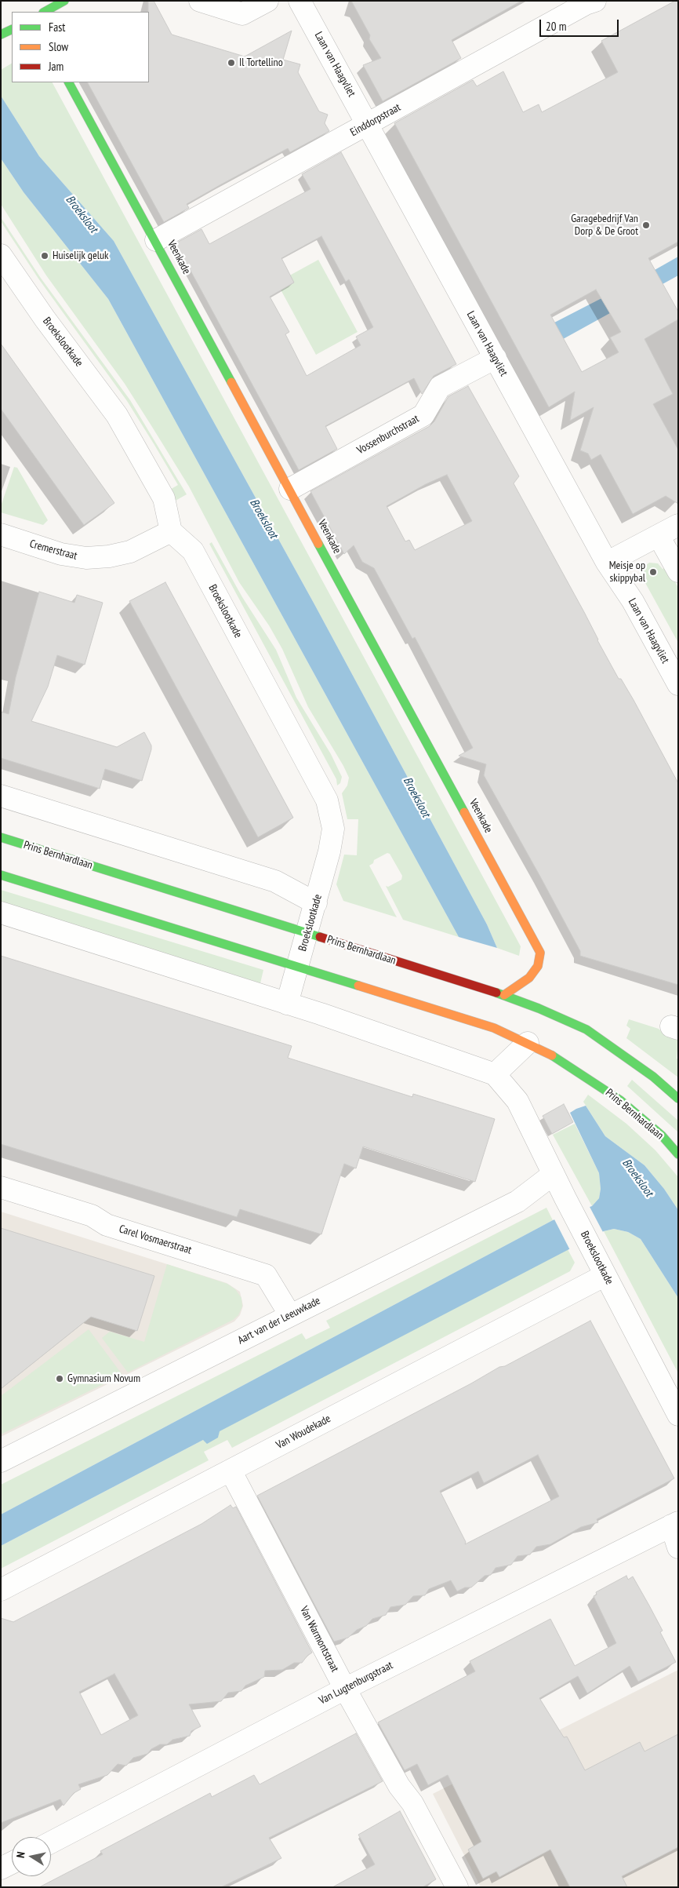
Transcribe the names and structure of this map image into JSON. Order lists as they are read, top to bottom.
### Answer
{
  "streets": {
    "main road": ["Veenkade", "Prins Bernhardlaan"],
    "street": [
      "Laan van Haagvliet",
      "Einddorpstraat",
      "Broekslootkade",
      "Vossenburchstraat",
      "Cremerstraat",
      "Carel Vosmaerstraat",
      "Aart van der Leeuwkade",
      "Van Woudekade",
      "Van Warmontstraat",
      "Van Lugtenburgstraat"
    ]
  },
  "crossings": [
    ["Laan van Haagvliet", "Einddorpstraat"],
    ["Laan van Haagvliet", "Vossenburchstraat"],
    ["Einddorpstraat", "Veenkade"],
    ["Veenkade", "Vossenburchstraat"],
    ["Veenkade", "Prins Bernhardlaan"],
    ["Broekslootkade", "Cremerstraat"],
    ["Broekslootkade", "Prins Bernhardlaan"],
    ["Broekslootkade", "Aart van der Leeuwkade"],
    ["Broekslootkade", "Van Woudekade"],
    ["Carel Vosmaerstraat", "Aart van der Leeuwkade"],
    ["Van Woudekade", "Van Warmontstraat"],
    ["Van Warmontstraat", "Van Lugtenburgstraat"]
  ],
  "water": ["Broeksloot"],
  "places": [
    "Il Tortellino",
    "Garagebedrijf Van Dorp & De Groot",
    "Huiselijk geluk",
    "Meisje op skippybal",
    "Gymnasium Novum"
  ],
  "legend": ["Fast", "Slow", "Jam"],
  "scale_bar": "20 m",
  "north": "left"
}
